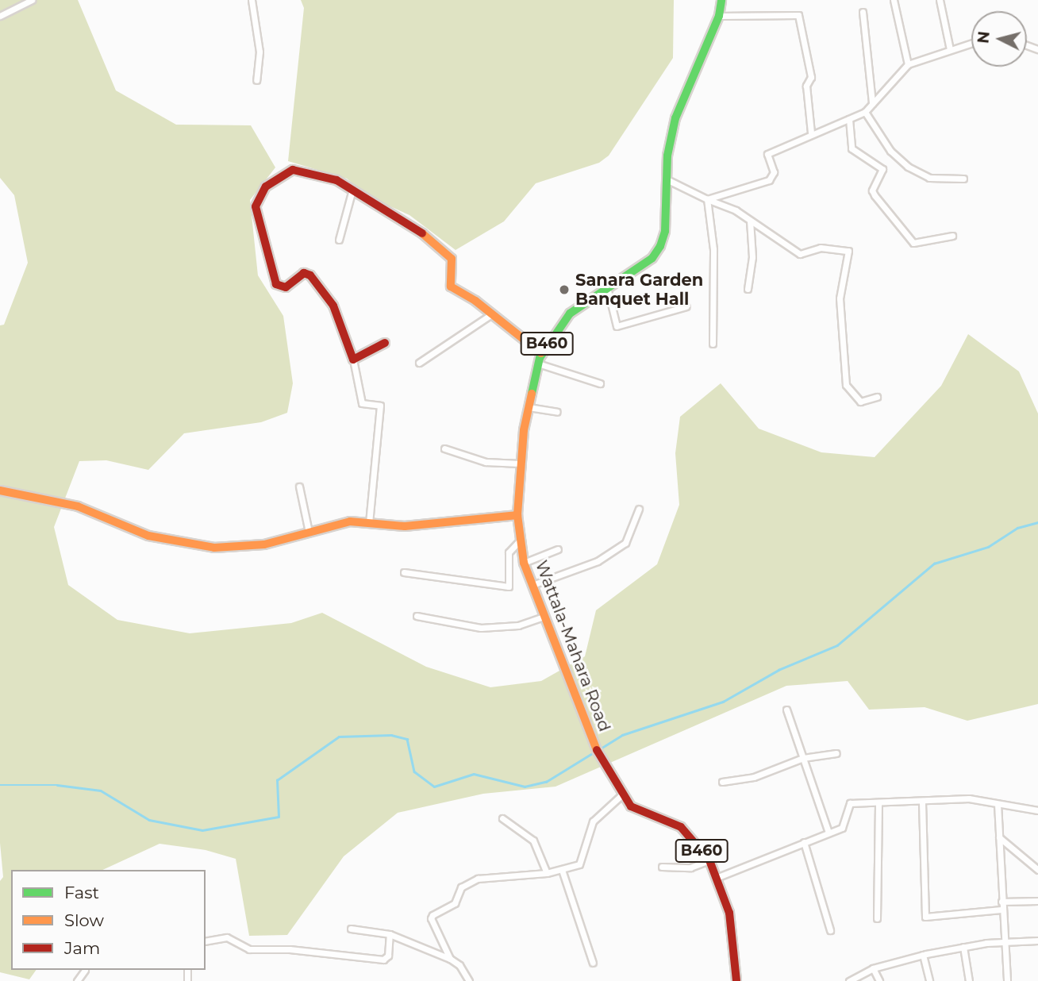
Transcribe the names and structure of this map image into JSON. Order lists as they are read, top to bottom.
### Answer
{
  "streets": {
    "street": ["B460", "Wattala-Mahara Road"]
  },
  "places": ["Sanara Garden Banquet Hall"],
  "legend": ["Fast", "Slow", "Jam"],
  "north": "left"
}
